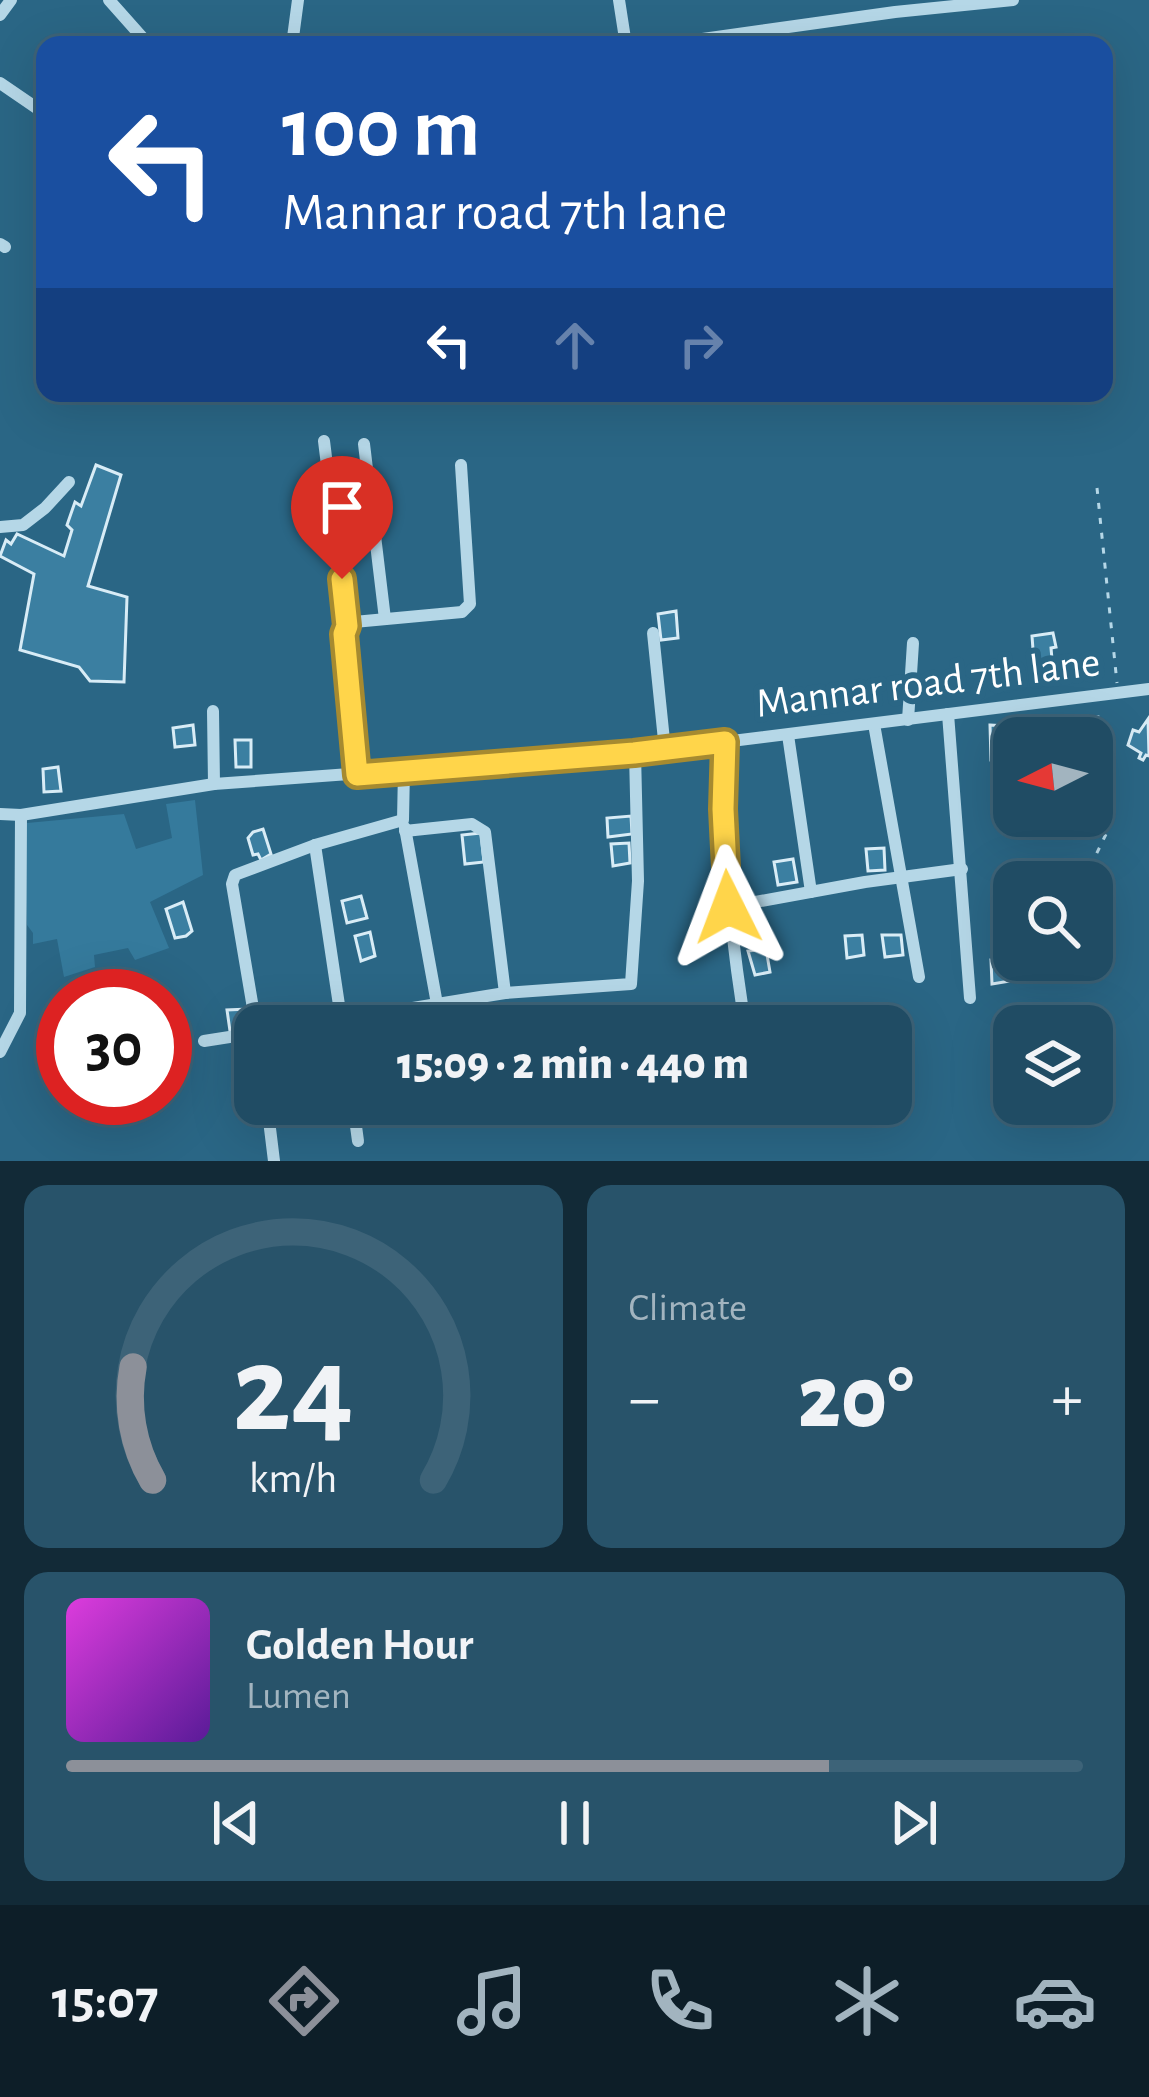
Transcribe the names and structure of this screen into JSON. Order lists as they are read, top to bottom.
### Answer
{
  "streets": {
    "street": ["Mannar road 7th lane"]
  },
  "north": "left",
  "page": {
    "turn": ["100 m", "Mannar road 7th lane"],
    "limit": "30",
    "trip": "15:09 · 2 min · 440 m",
    "tile": "Climate",
    "heat": ["−", "20°", "+"],
    "song": ["Golden Hour", "Lumen"],
    "tabs": "15:07",
    "gauge": ["24", "km/h"]
  }
}
